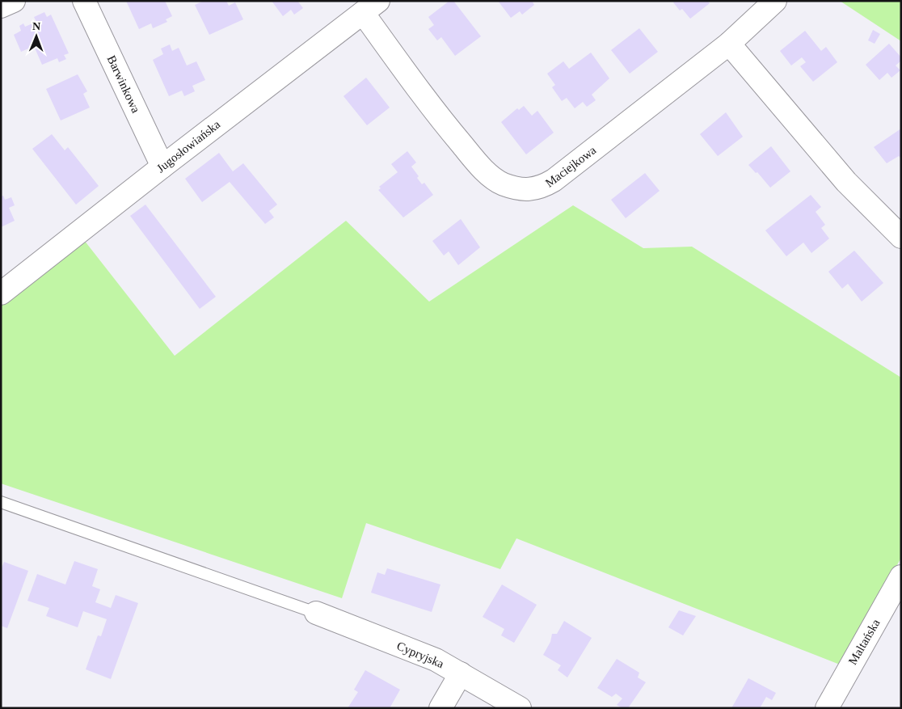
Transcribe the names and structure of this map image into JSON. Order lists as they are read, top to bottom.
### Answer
{
  "streets": {
    "street": [
      "Barwinkowa",
      "Jugosłowiańska",
      "Maciejkowa",
      "Maltańska",
      "Cypryjska"
    ]
  },
  "crossings": [
    ["Barwinkowa", "Jugosłowiańska"],
    ["Jugosłowiańska", "Maciejkowa"]
  ],
  "north": "top"
}
